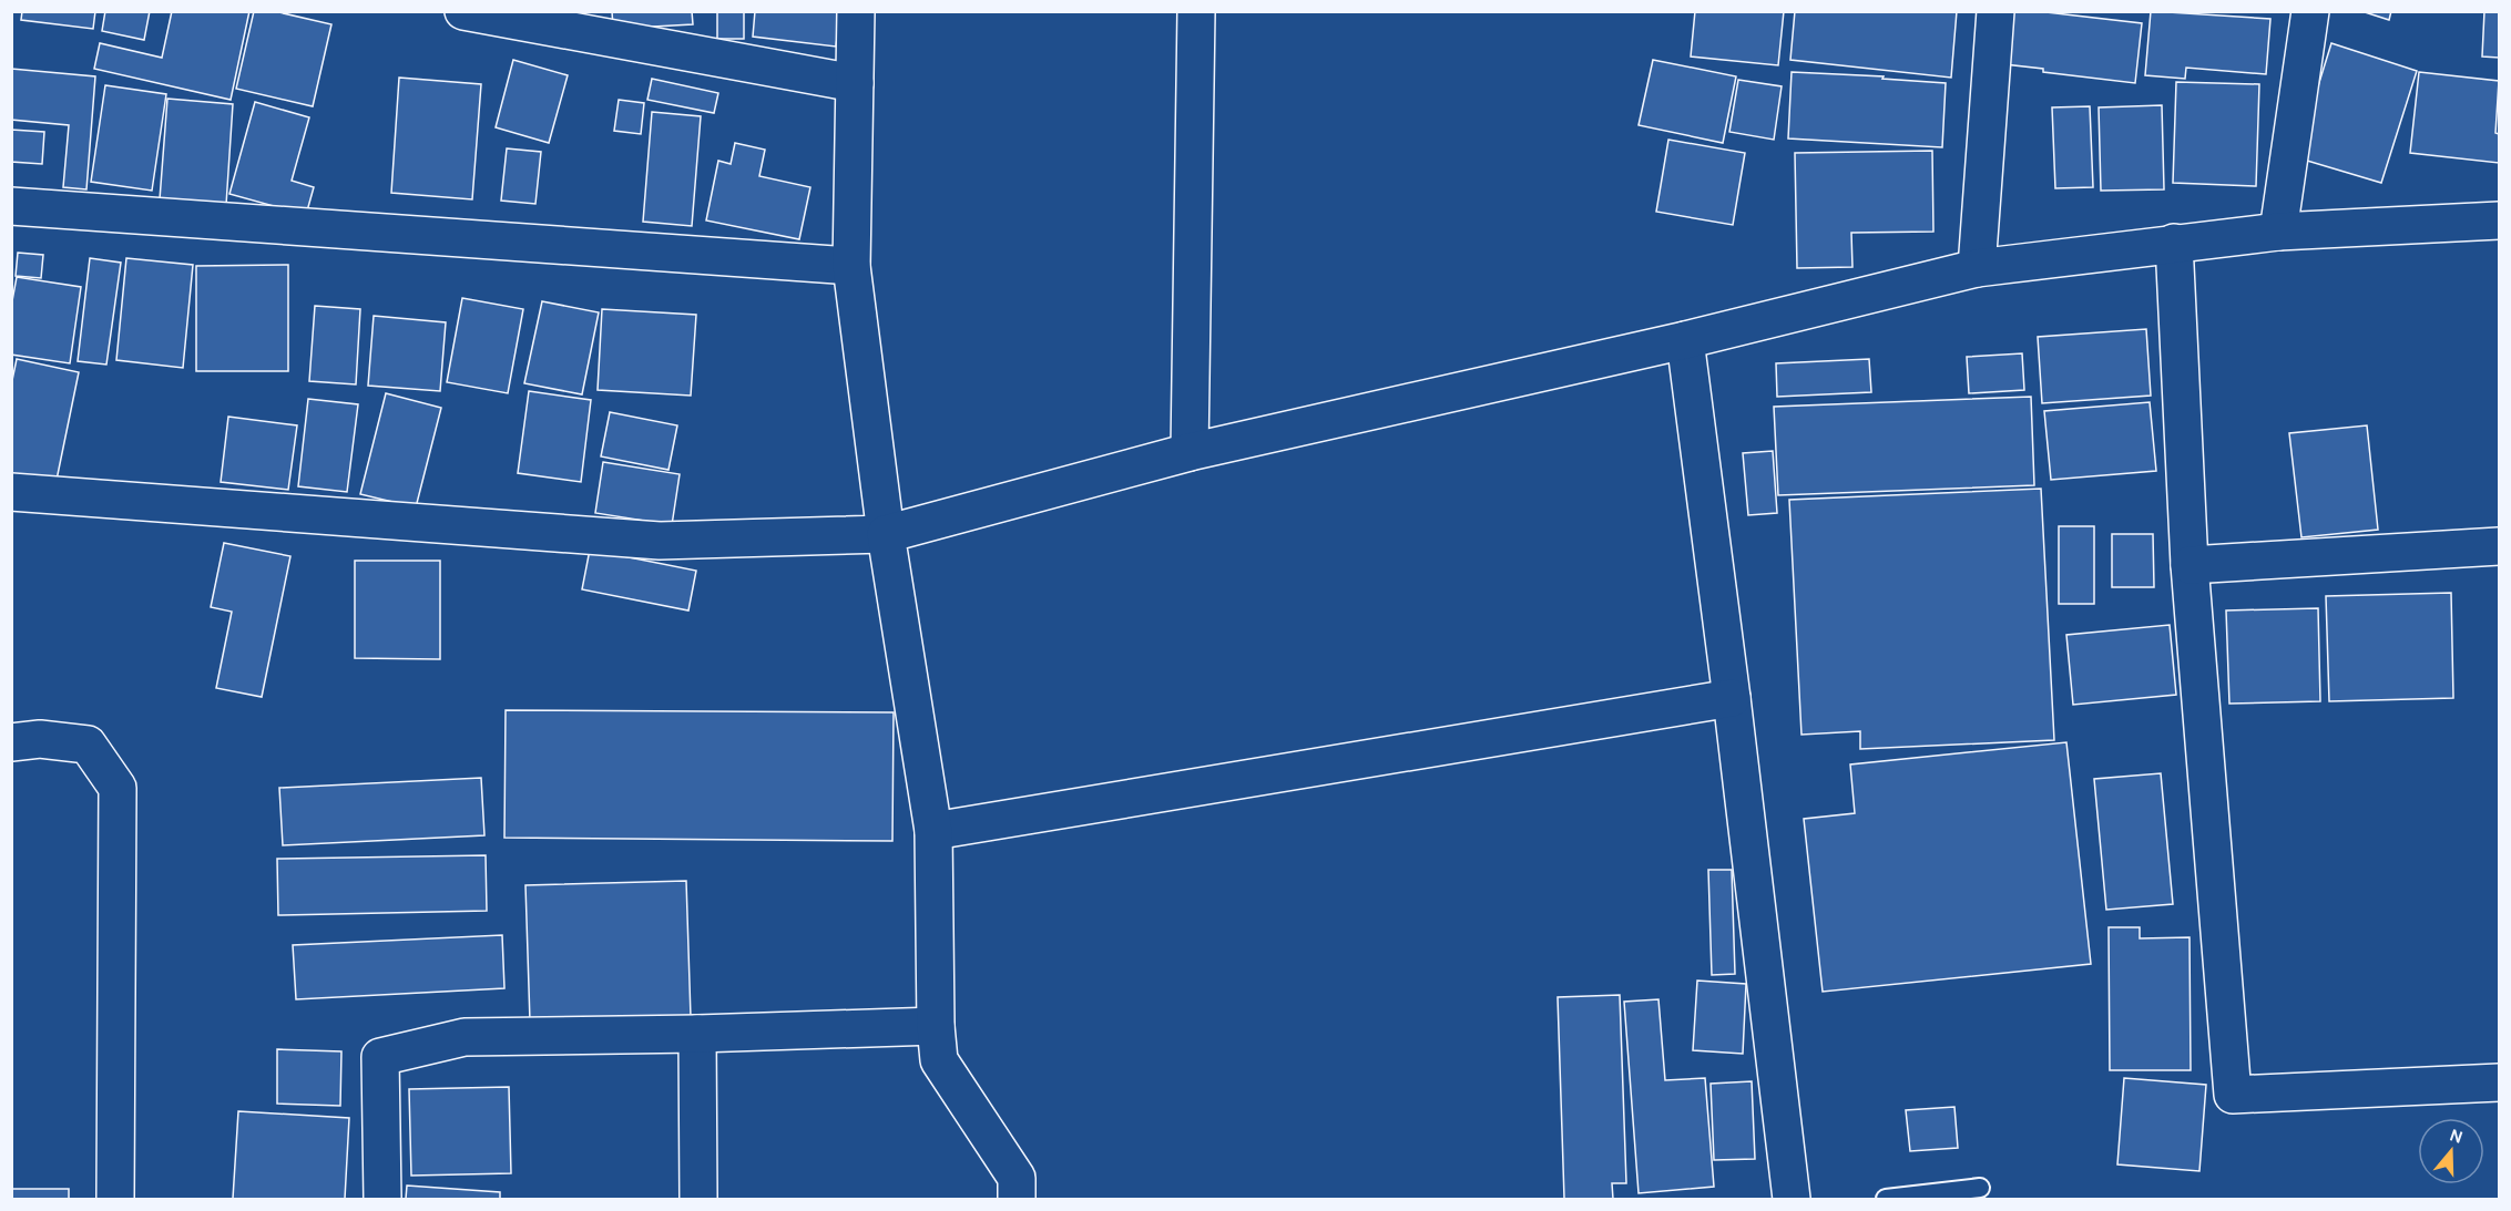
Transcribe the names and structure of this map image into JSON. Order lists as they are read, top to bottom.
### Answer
{
  "north": "top"
}
